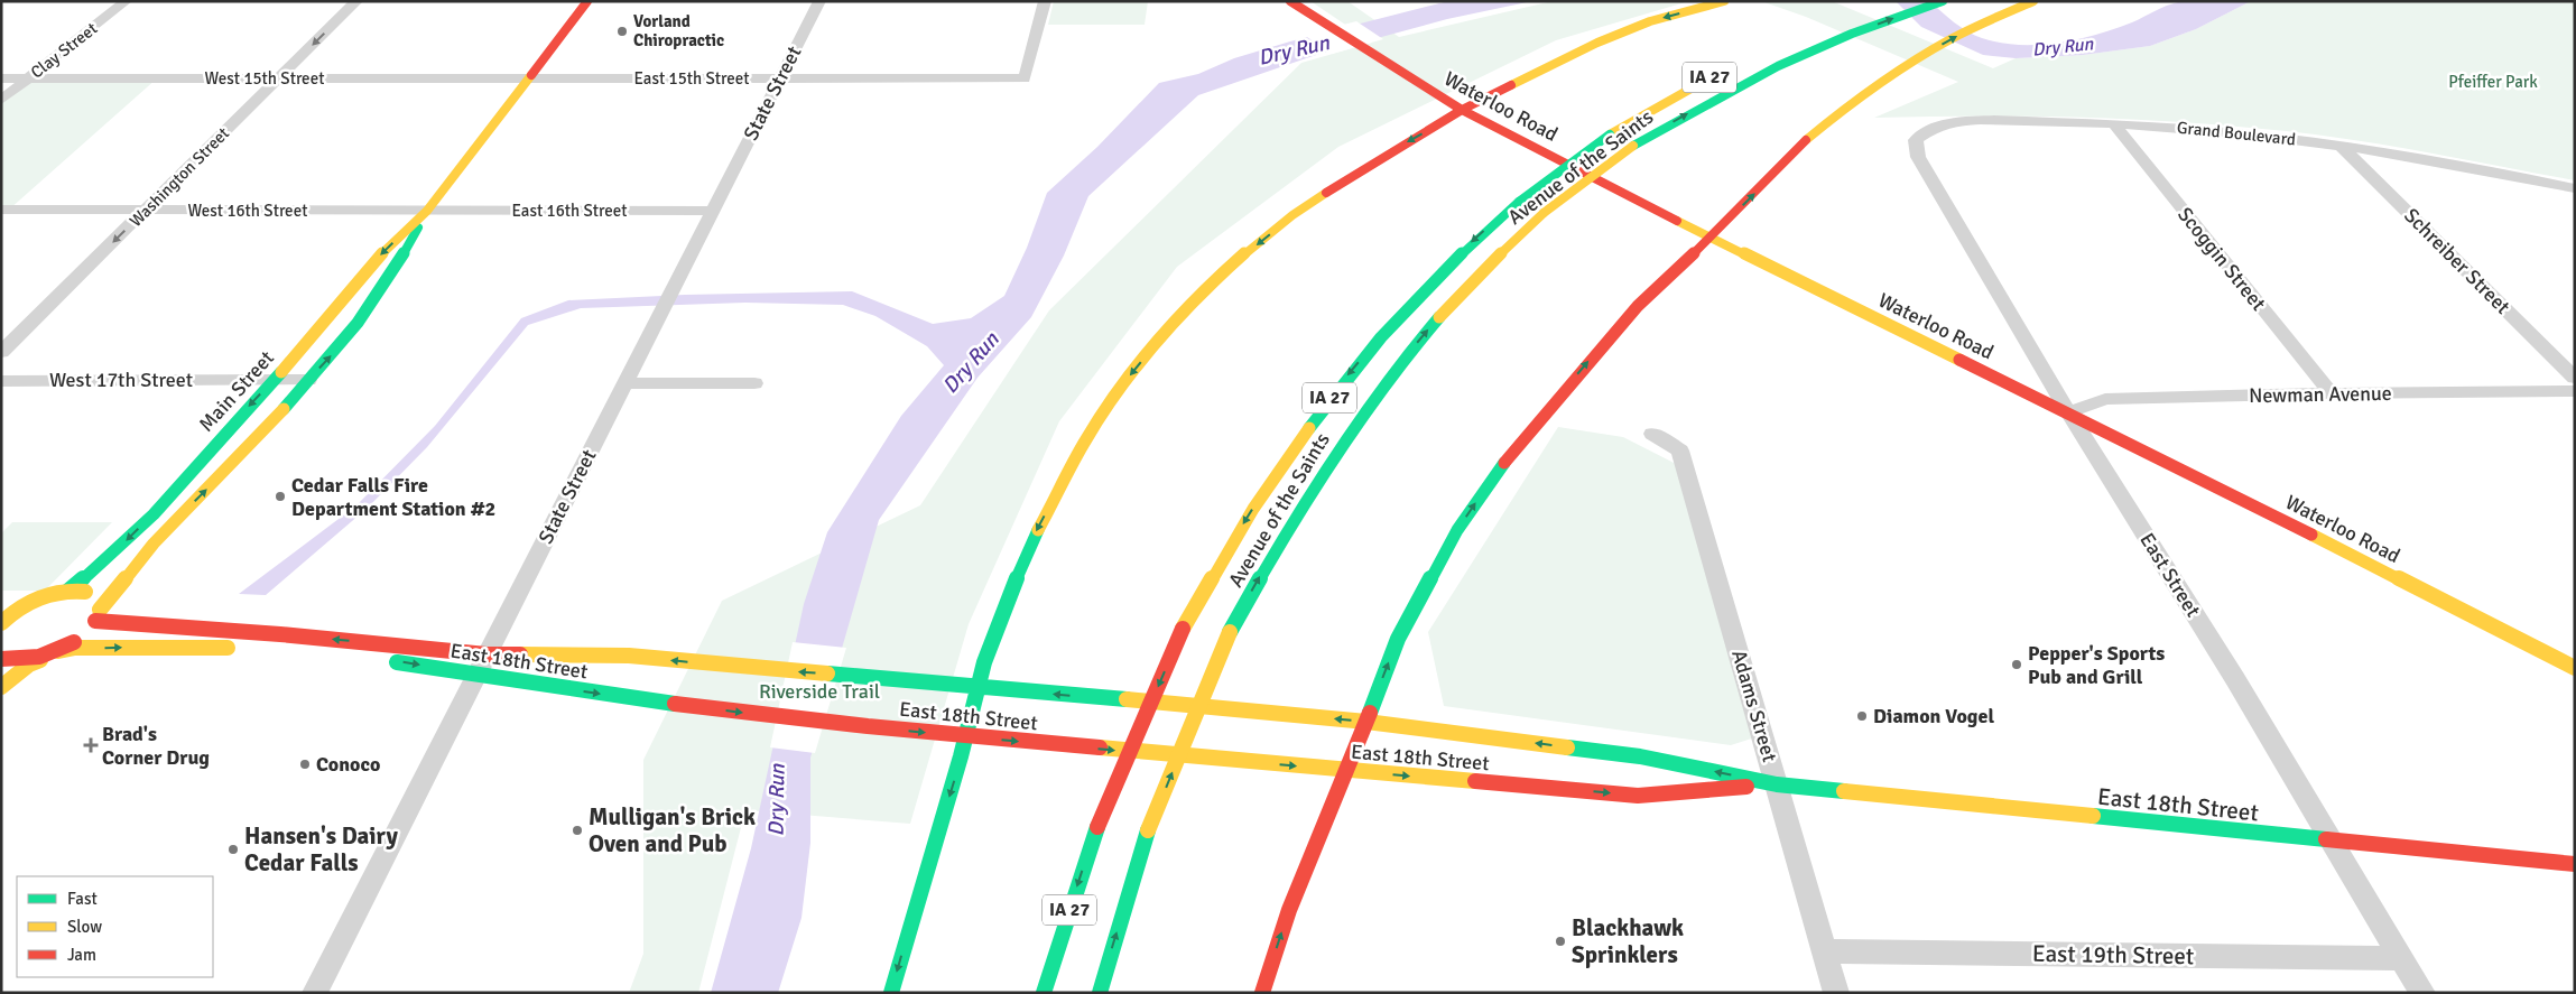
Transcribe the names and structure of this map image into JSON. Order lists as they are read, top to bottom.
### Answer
{
  "streets": {
    "main road": [
      "IA 27",
      "Waterloo Road",
      "Avenue of the Saints",
      "Main Street",
      "East 18th Street"
    ],
    "street": [
      "Clay Street",
      "West 15th Street",
      "East 15th Street",
      "State Street",
      "Grand Boulevard",
      "Washington Street",
      "West 16th Street",
      "East 16th Street",
      "Scoggin Street",
      "Schreiber Street",
      "West 17th Street",
      "Newman Avenue",
      "East Street",
      "Adams Street",
      "East 19th Street"
    ]
  },
  "crossings": [
    ["Clay Street", "West 15th Street"],
    ["West 15th Street", "East 15th Street"],
    ["West 15th Street", "Washington Street"],
    ["West 15th Street", "Main Street"],
    ["East 15th Street", "State Street"],
    ["East 15th Street", "Main Street"],
    ["State Street", "East 16th Street"],
    ["State Street", "East 18th Street"],
    ["Waterloo Road", "Newman Avenue"],
    ["Waterloo Road", "East Street"],
    ["Grand Boulevard", "Scoggin Street"],
    ["Grand Boulevard", "Schreiber Street"],
    ["Grand Boulevard", "East Street"],
    ["Washington Street", "West 16th Street"],
    ["West 16th Street", "East 16th Street"],
    ["West 16th Street", "Main Street"],
    ["East 16th Street", "Main Street"],
    ["Scoggin Street", "Newman Avenue"],
    ["West 17th Street", "Main Street"],
    ["Main Street", "East 18th Street"],
    ["Newman Avenue", "East Street"],
    ["East Street", "East 18th Street"],
    ["East Street", "East 19th Street"],
    ["East 18th Street", "Adams Street"],
    ["Adams Street", "East 19th Street"]
  ],
  "one_way": ["Washington Street"],
  "water": ["Dry Run"],
  "parks": ["Pfeiffer Park", "Riverside Trail"],
  "places": {
    "other": [
      "Vorland Chiropractic",
      "Cedar Falls Fire Department Station #2",
      "Pepper's Sports Pub and Grill",
      "Diamon Vogel",
      "Conoco",
      "Mulligan's Brick Oven and Pub",
      "Hansen's Dairy Cedar Falls",
      "Blackhawk Sprinklers"
    ],
    "health": ["Brad's Corner Drug"]
  },
  "legend": ["Fast", "Slow", "Jam"]
}
